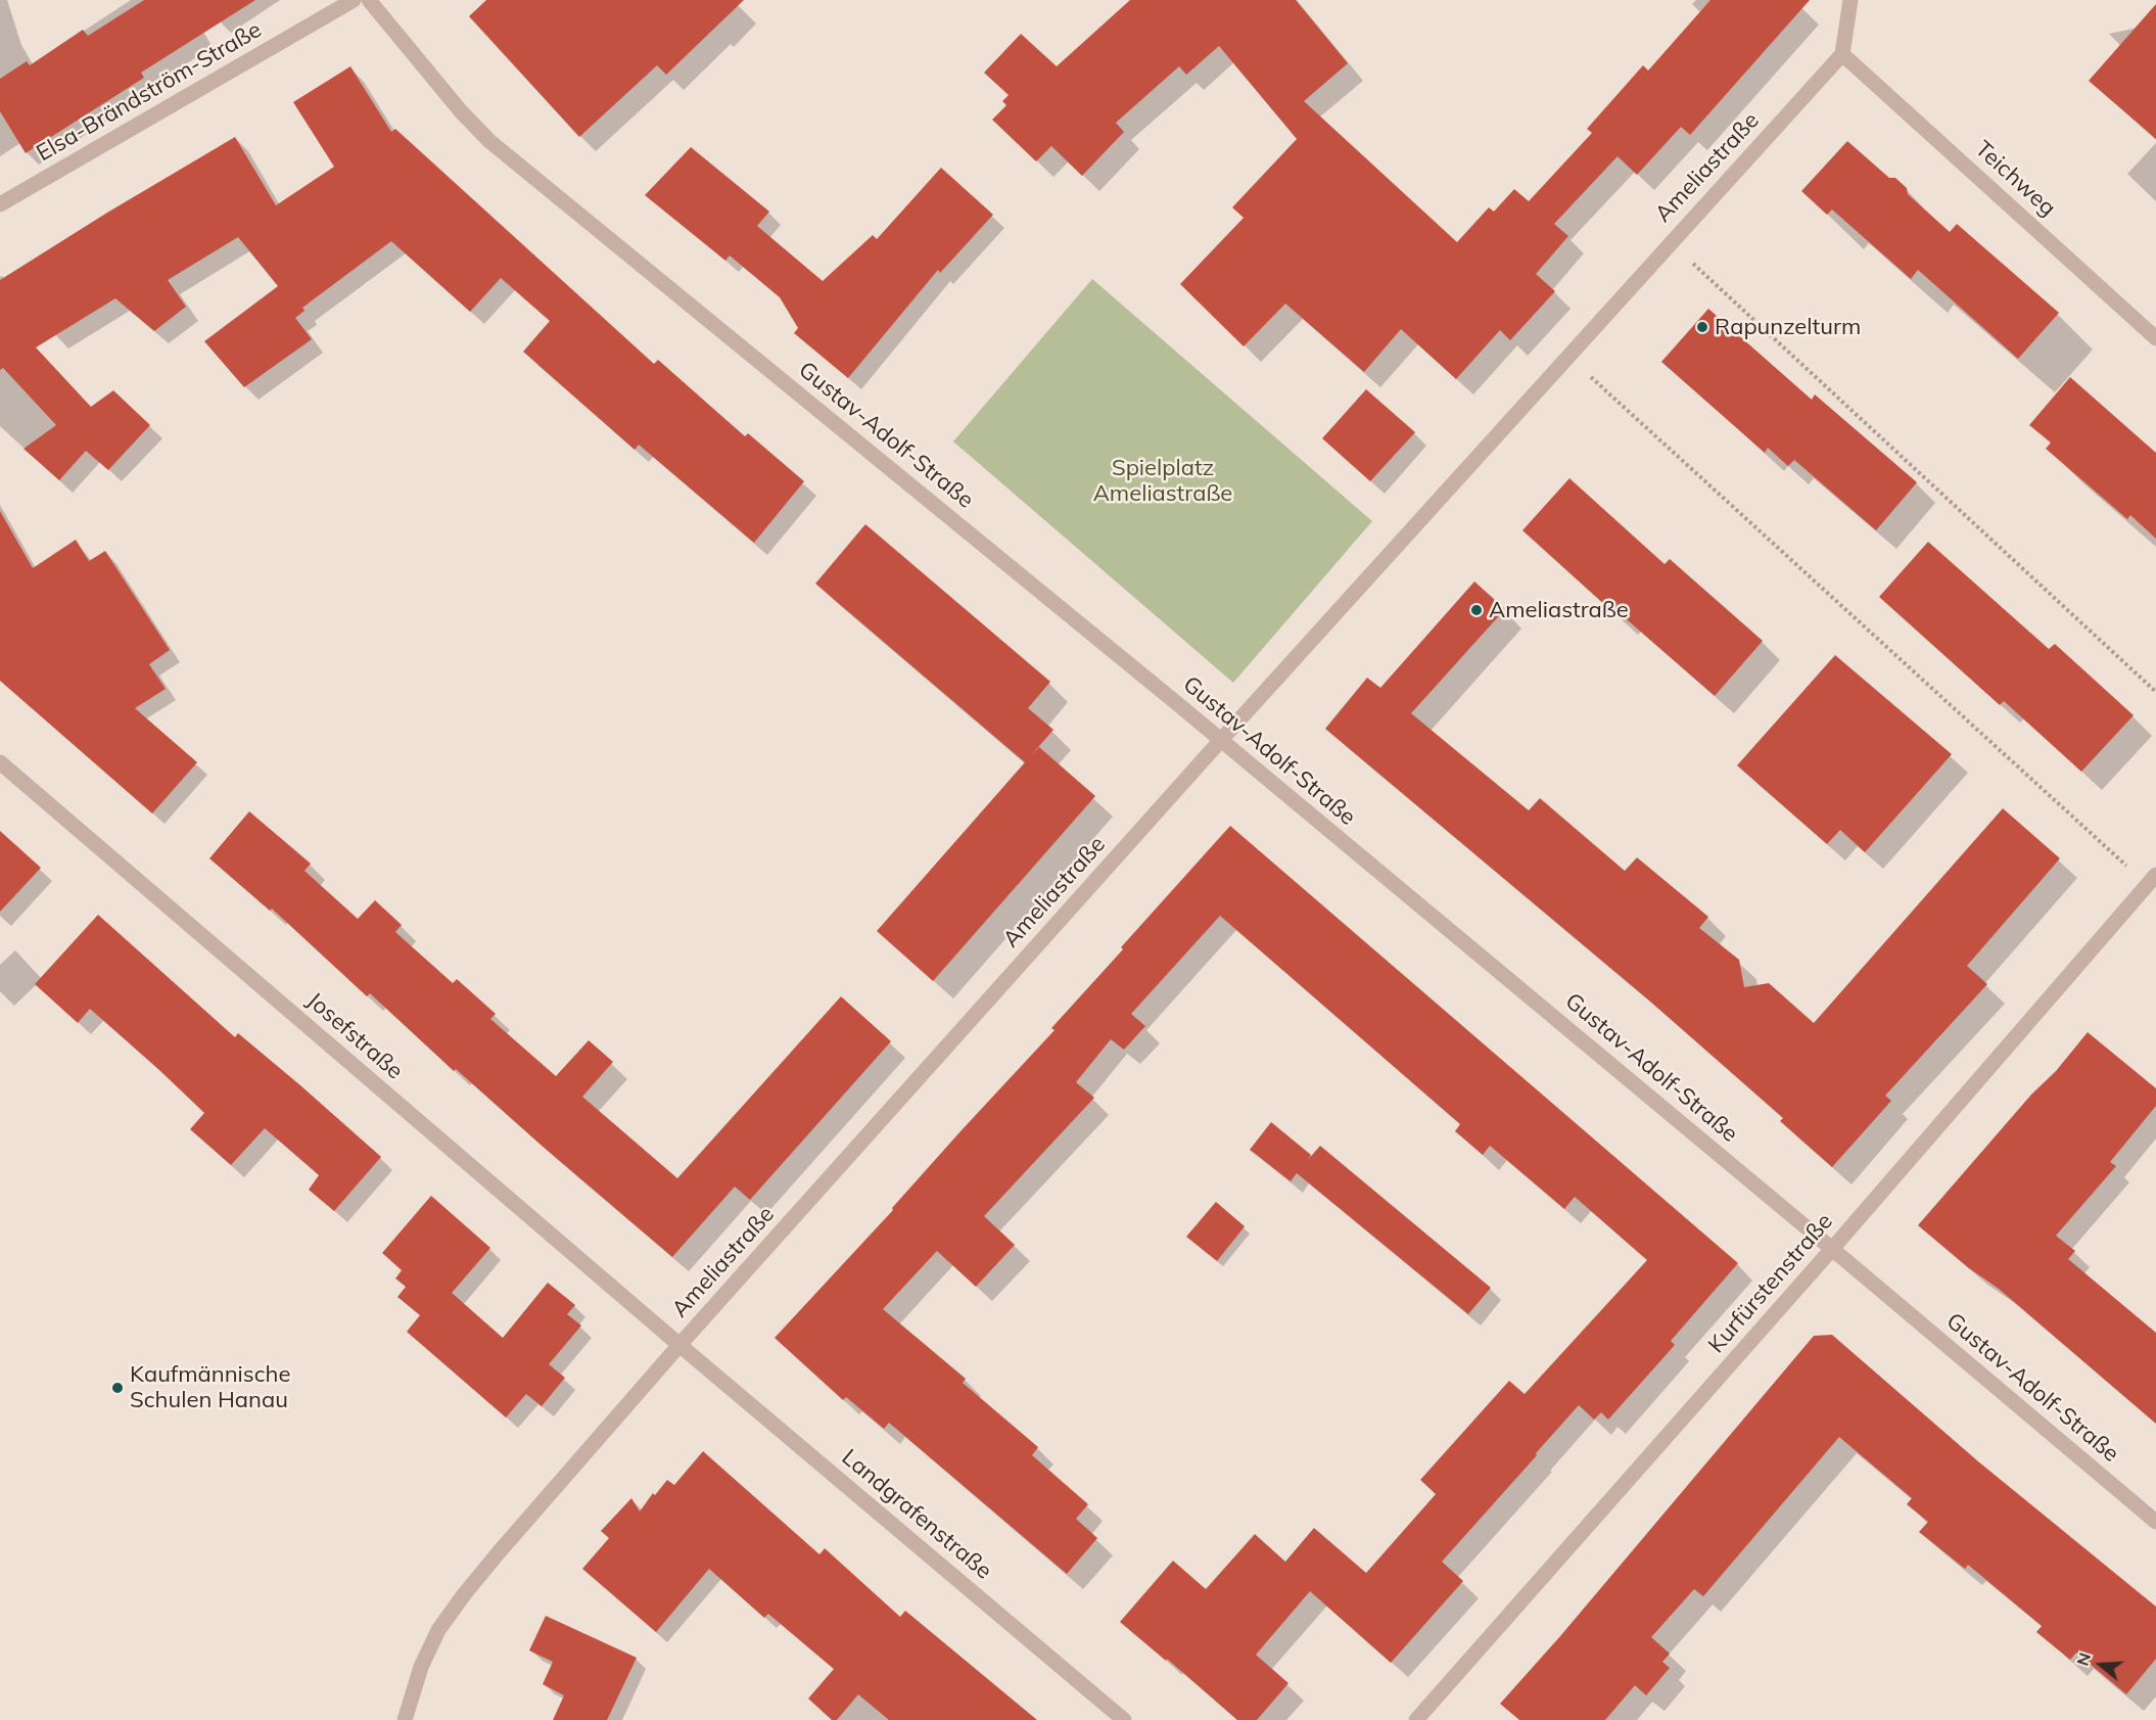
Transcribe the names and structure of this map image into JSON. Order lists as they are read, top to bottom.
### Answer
{
  "streets": {
    "street": [
      "Elsa-Brändström-Straße",
      "Ameliastraße",
      "Teichweg",
      "Gustav-Adolf-Straße",
      "Josefstraße",
      "Kurfürstenstraße",
      "Landgrafenstraße"
    ]
  },
  "crossings": [
    ["Ameliastraße", "Teichweg"],
    ["Ameliastraße", "Gustav-Adolf-Straße"],
    ["Ameliastraße", "Josefstraße"],
    ["Ameliastraße", "Landgrafenstraße"],
    ["Gustav-Adolf-Straße", "Kurfürstenstraße"],
    ["Josefstraße", "Landgrafenstraße"]
  ],
  "parks": ["Spielplatz Ameliastraße"],
  "places": ["Rapunzelturm", "Ameliastraße", "Kaufmännische Schulen Hanau"],
  "north": "left"
}
